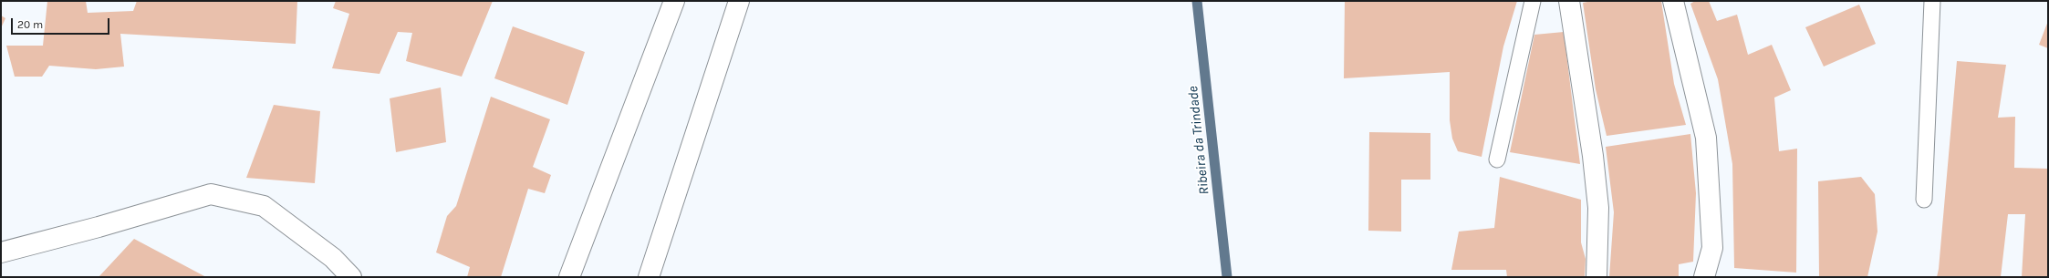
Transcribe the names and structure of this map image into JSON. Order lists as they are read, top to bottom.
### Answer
{
  "water": ["Ribeira da Trindade"],
  "scale_bar": "20 m"
}
